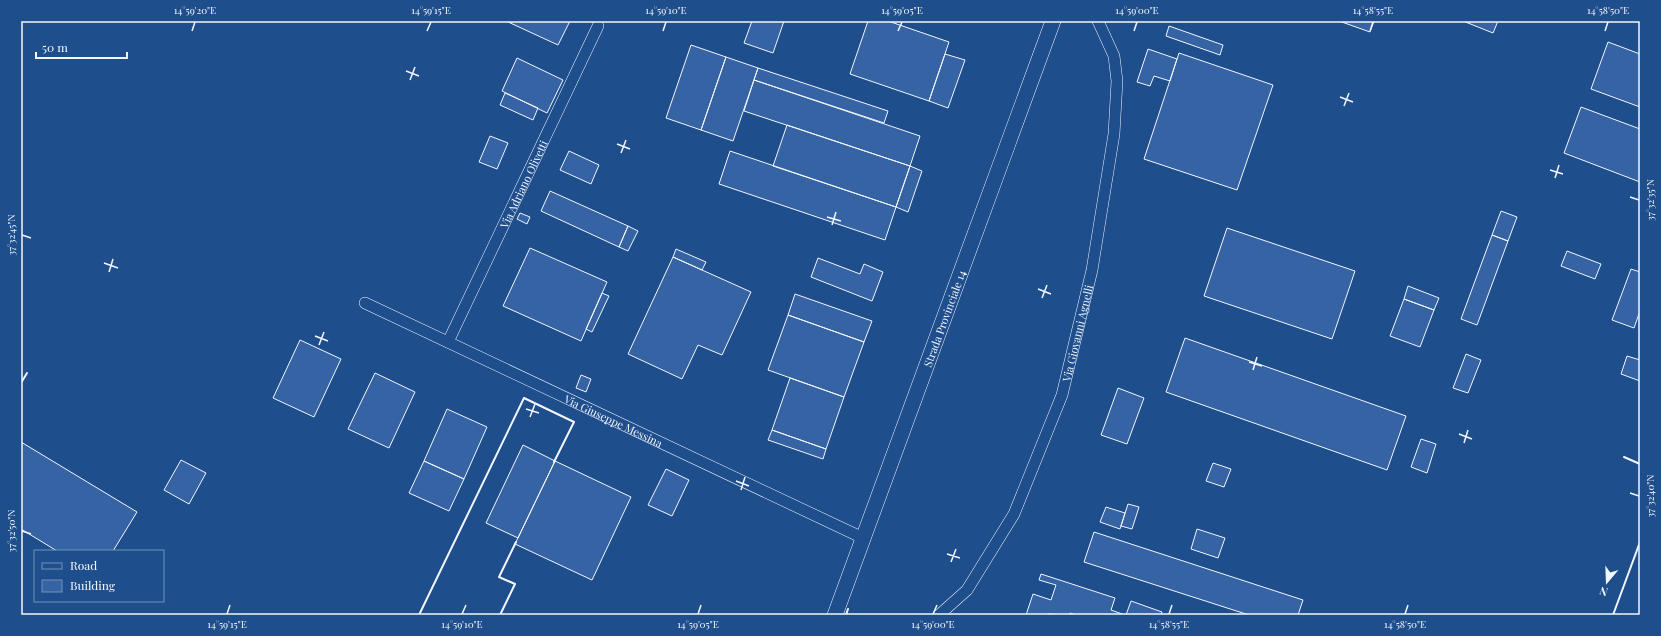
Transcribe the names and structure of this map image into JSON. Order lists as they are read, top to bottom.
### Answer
{
  "streets": {
    "street": [
      "Via Adriano Olivetti",
      "Strada Provinciale 14",
      "Via Giovanni Agnelli",
      "Via Giuseppe Messina"
    ]
  },
  "crossings": [
    ["Via Adriano Olivetti", "Via Giuseppe Messina"],
    ["Strada Provinciale 14", "Via Giuseppe Messina"]
  ],
  "legend": ["Road", "Building"],
  "scale_bar": "50 m",
  "north": "bottom",
  "coordinates": [
    "14°59'20\"E",
    "14°59'15\"E",
    "14°59'10\"E",
    "14°59'05\"E",
    "14°59'00\"E",
    "14°58'55\"E",
    "14°58'50\"E",
    "37°32'35\"N",
    "37°32'45\"N",
    "37°32'40\"N",
    "37°32'50\"N"
  ]
}
